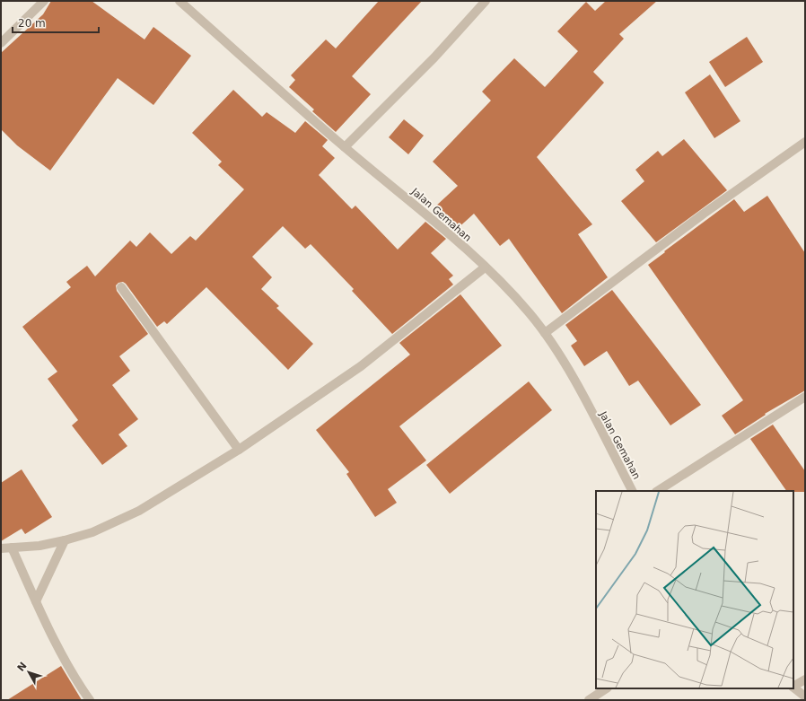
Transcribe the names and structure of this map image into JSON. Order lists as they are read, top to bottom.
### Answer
{
  "streets": {
    "street": ["Jalan Gemahan"]
  },
  "scale_bar": "20 m",
  "north": "top left"
}
